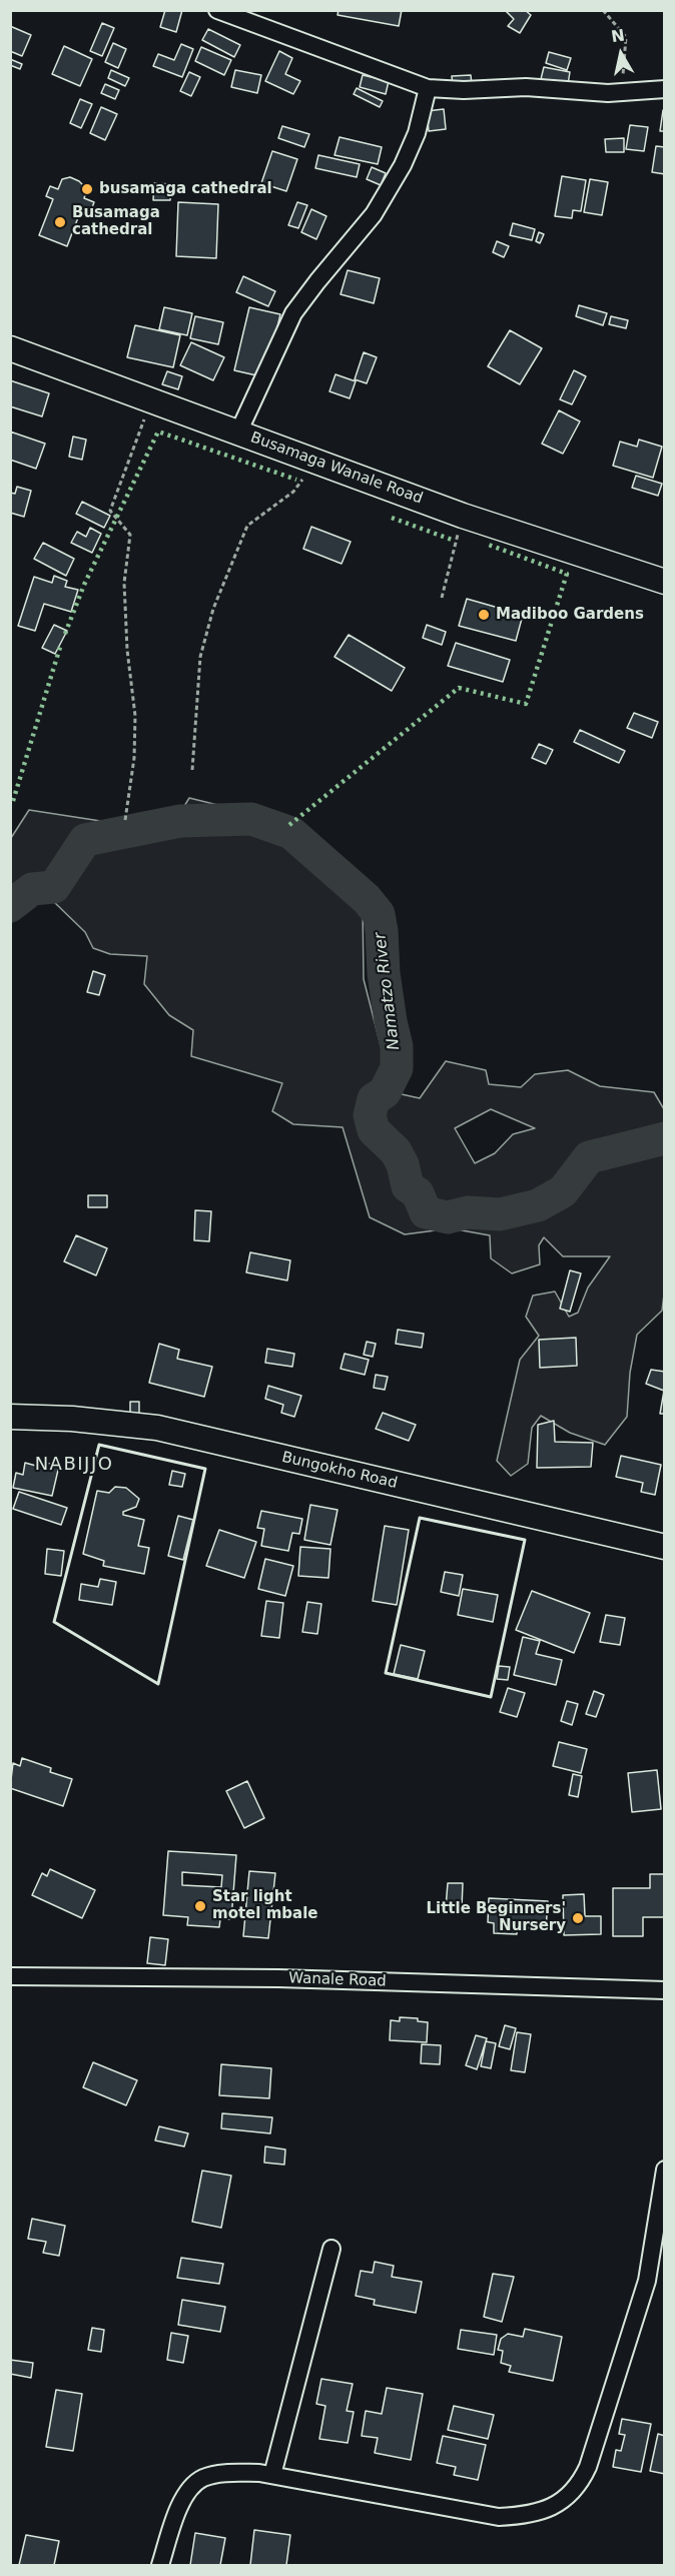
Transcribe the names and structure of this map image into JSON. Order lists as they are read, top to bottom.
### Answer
{
  "streets": {
    "street": ["Busamaga Wanale Road", "Bungokho Road", "Wanale Road"]
  },
  "districts": ["NABIJJO"],
  "water": ["Namatzo River"],
  "places": [
    "busamaga cathedral",
    "Busamaga cathedral",
    "Madiboo Gardens",
    "Star light motel mbale",
    "Little Beginners' Nursery"
  ],
  "north": "top"
}
